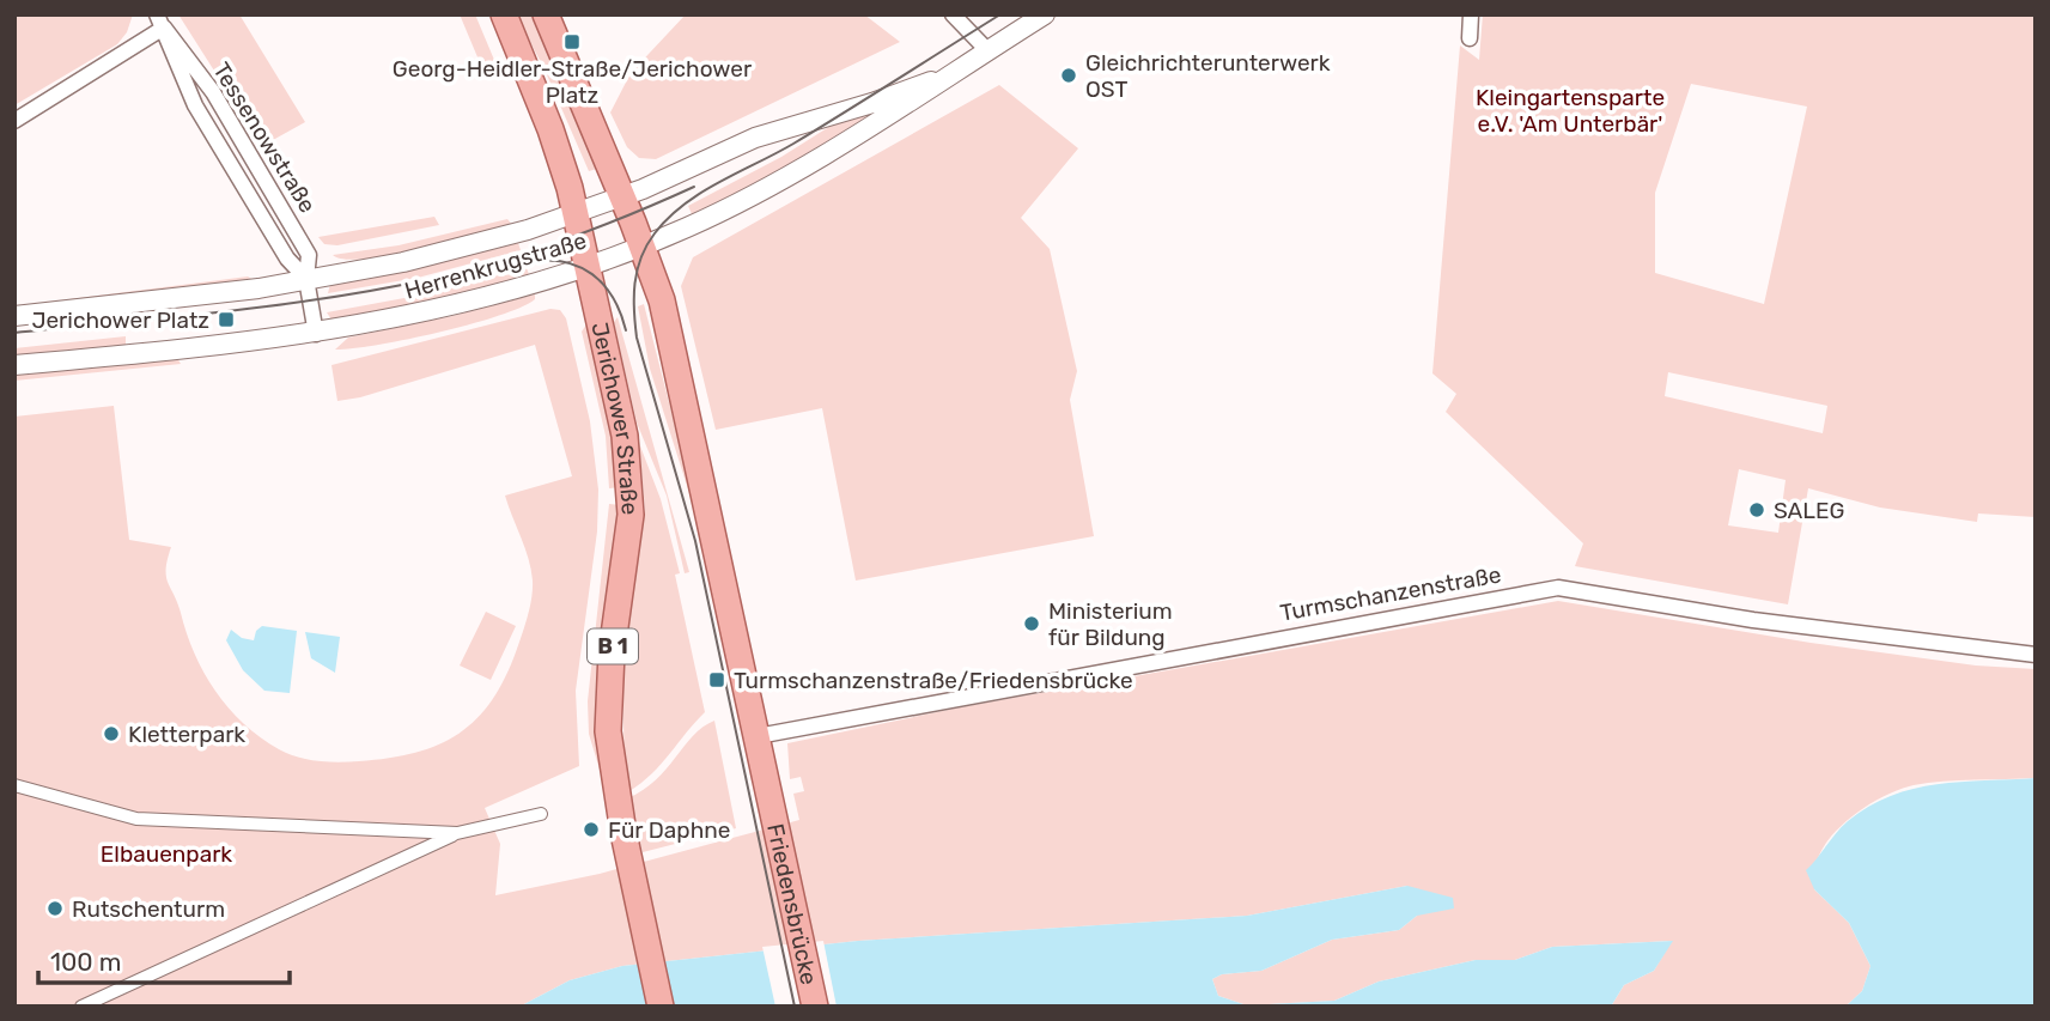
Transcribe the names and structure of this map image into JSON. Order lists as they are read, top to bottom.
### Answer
{
  "streets": {
    "main road": ["Jerichower Straße", "B 1", "Friedensbrücke"],
    "street": ["Tessenowstraße", "Herrenkrugstraße", "Turmschanzenstraße"]
  },
  "crossings": [
    ["Tessenowstraße", "Herrenkrugstraße"],
    ["Herrenkrugstraße", "Jerichower Straße"],
    ["Turmschanzenstraße", "Friedensbrücke"]
  ],
  "parks": ["Kleingartensparte e.V. 'Am Unterbär'", "Elbauenpark"],
  "places": {
    "transit": ["Georg-Heidler-Straße/Jerichower Platz", "Jerichower Platz", "Turmschanzenstraße/Friedensbrücke"],
    "other": [
      "Gleichrichterunterwerk OST",
      "SALEG",
      "Ministerium für Bildung",
      "Kletterpark",
      "Für Daphne",
      "Rutschenturm"
    ]
  },
  "scale_bar": "100 m"
}
